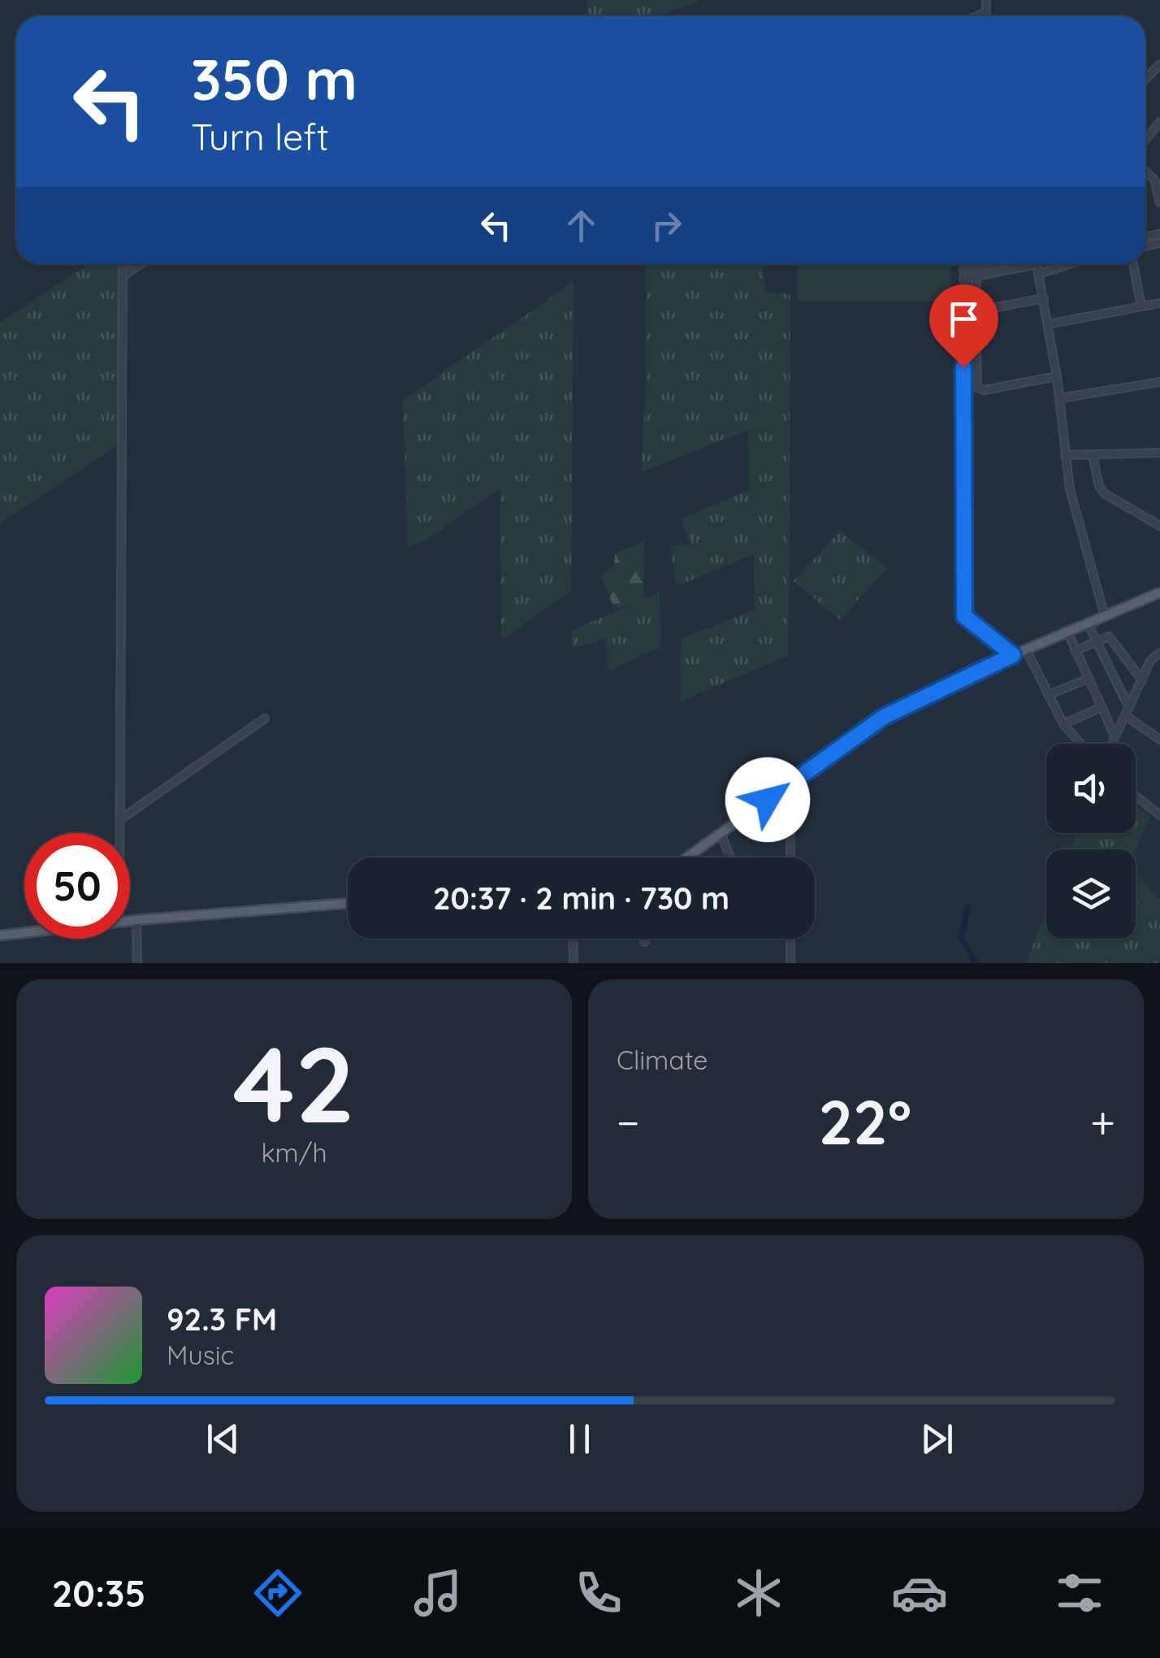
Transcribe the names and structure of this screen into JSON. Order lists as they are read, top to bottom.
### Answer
{
  "page": {
    "turn": ["350 m", "Turn left"],
    "limit": "50",
    "trip": "20:37 · 2 min · 730 m",
    "tile": [
      ["42", "km/h"],
      "Climate"
    ],
    "heat": ["−", "22°", "+"],
    "song": ["92.3 FM", "Music"],
    "tabs": "20:35"
  }
}
